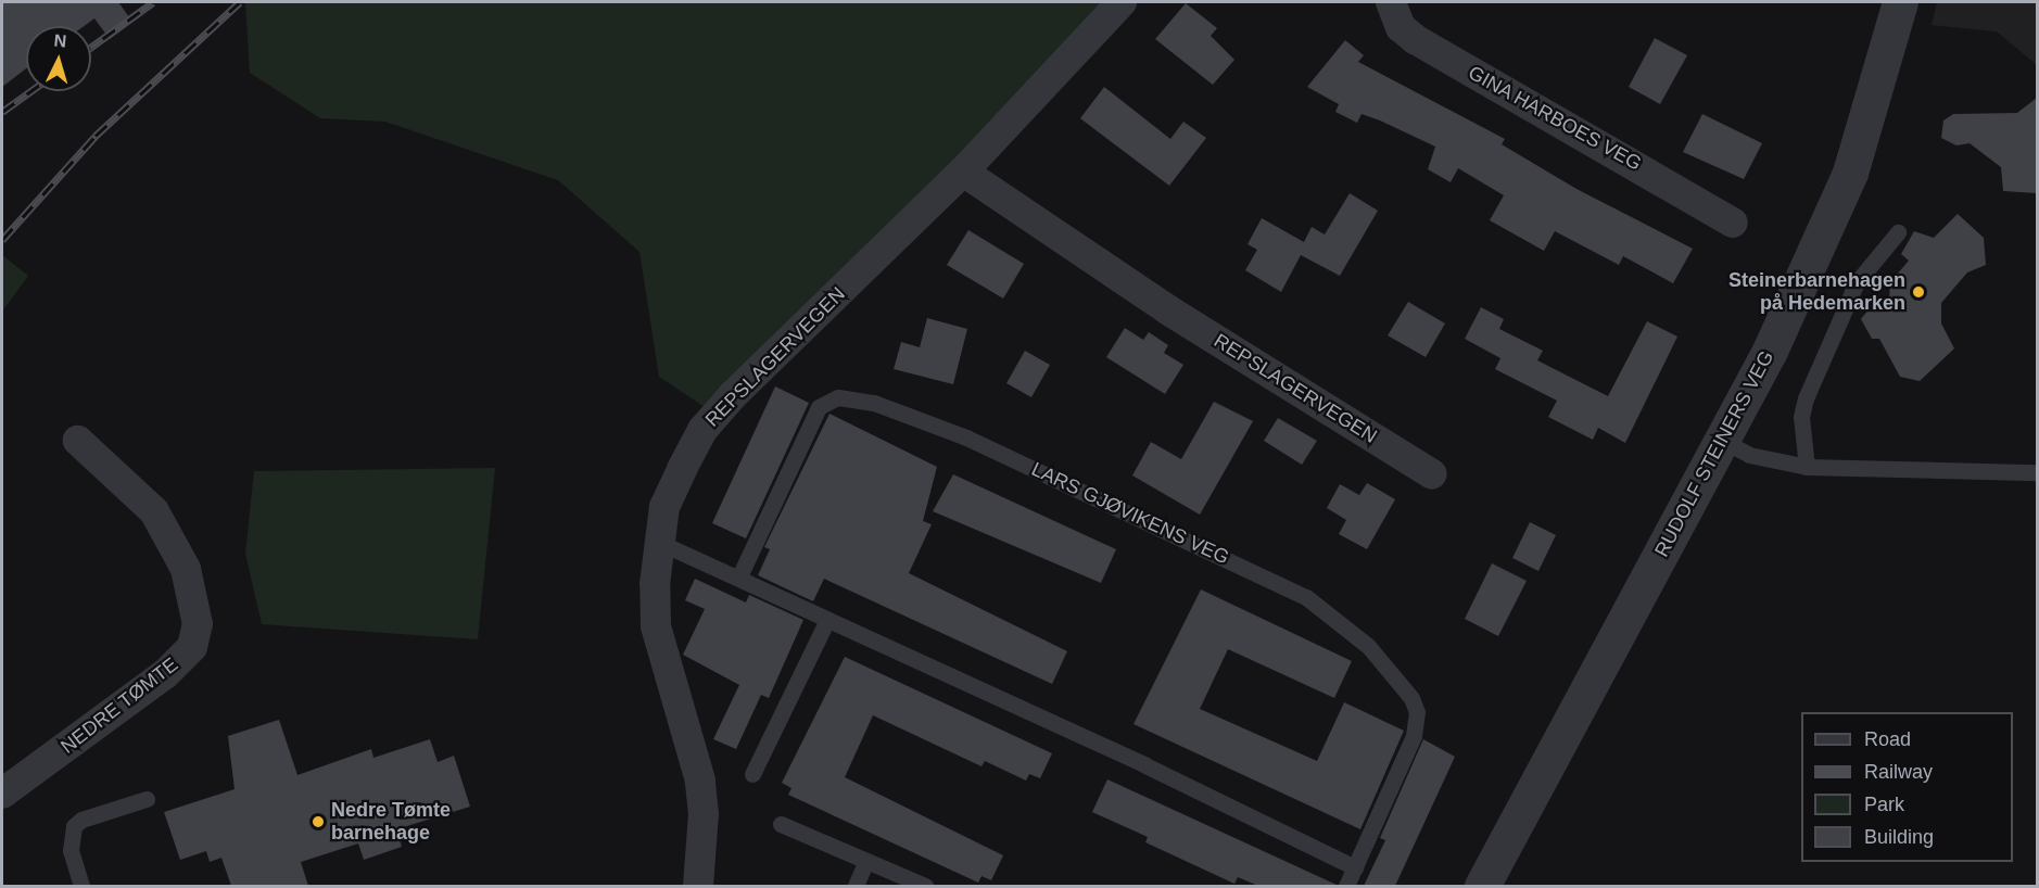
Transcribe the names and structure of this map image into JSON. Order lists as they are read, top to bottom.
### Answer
{
  "streets": {
    "street": [
      "GINA HARBOES VEG",
      "REPSLAGERVEGEN",
      "RUDOLF STEINERS VEG",
      "NEDRE TØMTE"
    ],
    "lane": ["LARS GJØVIKENS VEG"]
  },
  "places": ["Steinerbarnehagen på Hedemarken", "Nedre Tømte barnehage"],
  "legend": [
    "Road",
    "Railway",
    "Park",
    "Building"
  ],
  "north": "top"
}
